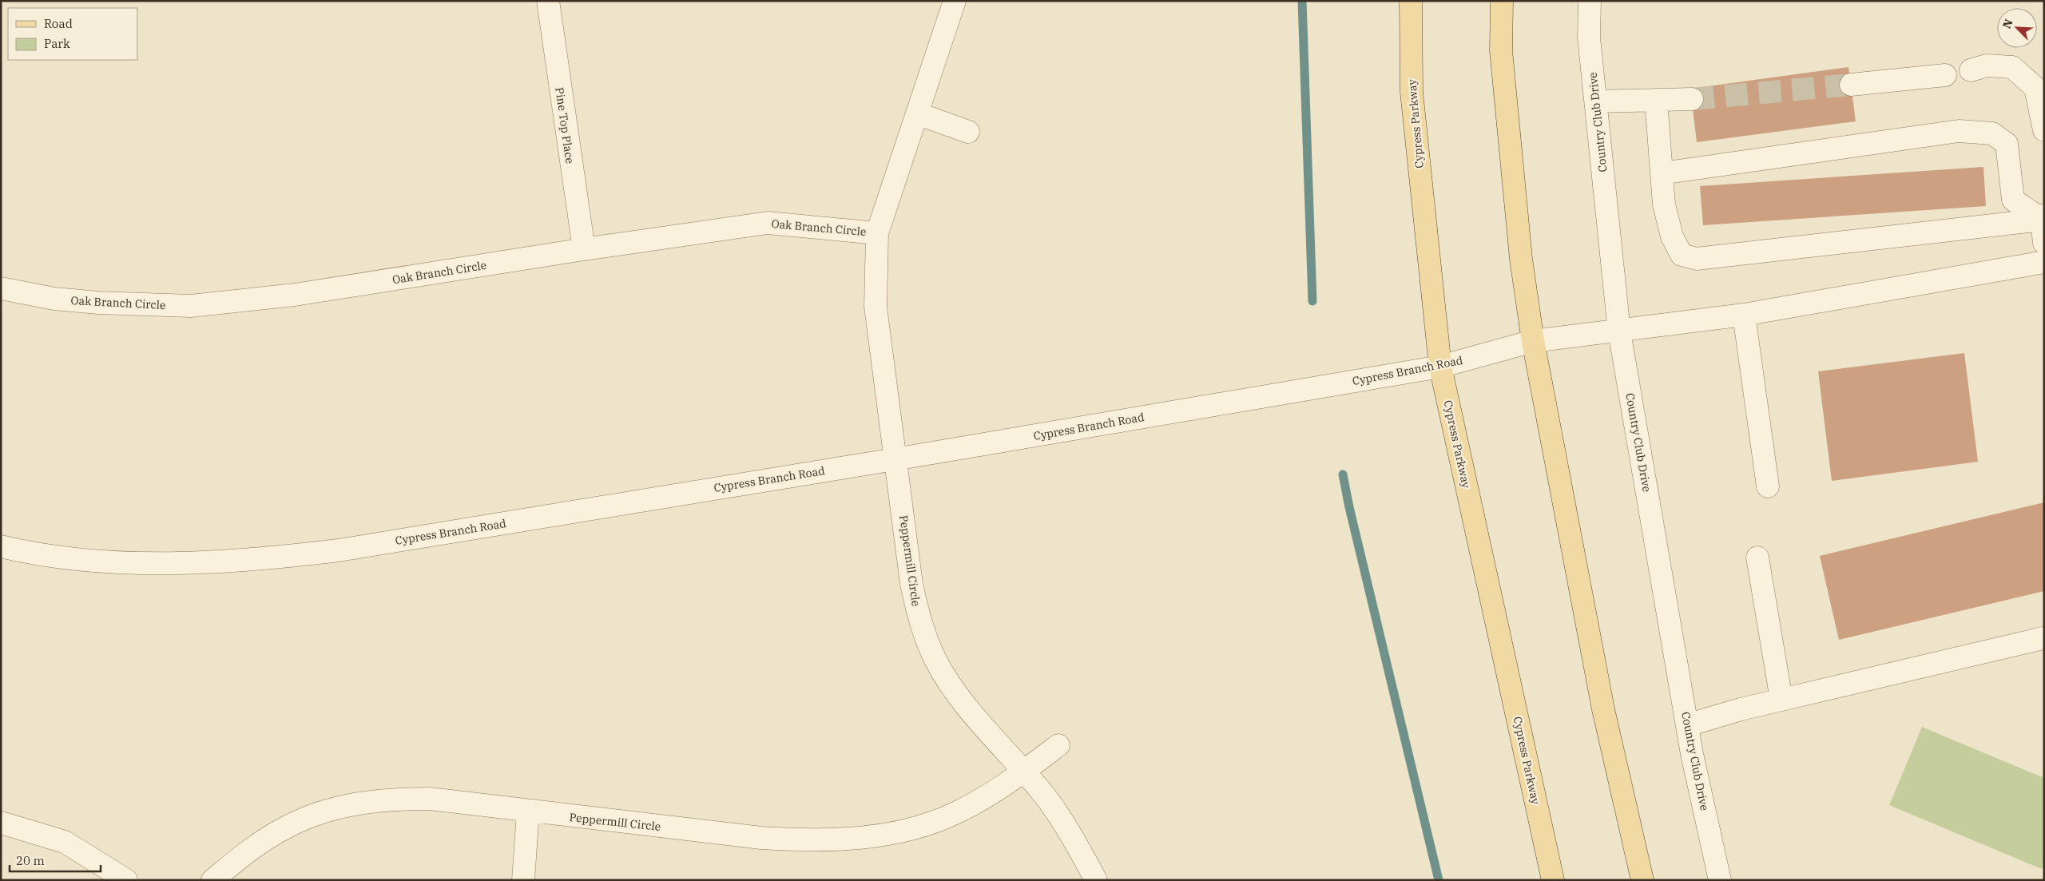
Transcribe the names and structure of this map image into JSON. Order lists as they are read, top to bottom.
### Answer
{
  "streets": {
    "main road": ["Cypress Parkway"],
    "street": [
      "Country Club Drive",
      "Pine Top Place",
      "Oak Branch Circle",
      "Cypress Branch Road",
      "Peppermill Circle"
    ]
  },
  "crossings": [
    ["Country Club Drive", "Cypress Branch Road"],
    ["Cypress Parkway", "Cypress Branch Road"],
    ["Pine Top Place", "Oak Branch Circle"],
    ["Oak Branch Circle", "Cypress Branch Road"],
    ["Oak Branch Circle", "Peppermill Circle"],
    ["Cypress Branch Road", "Peppermill Circle"]
  ],
  "legend": ["Road", "Park"],
  "scale_bar": "20 m",
  "north": "top left"
}
